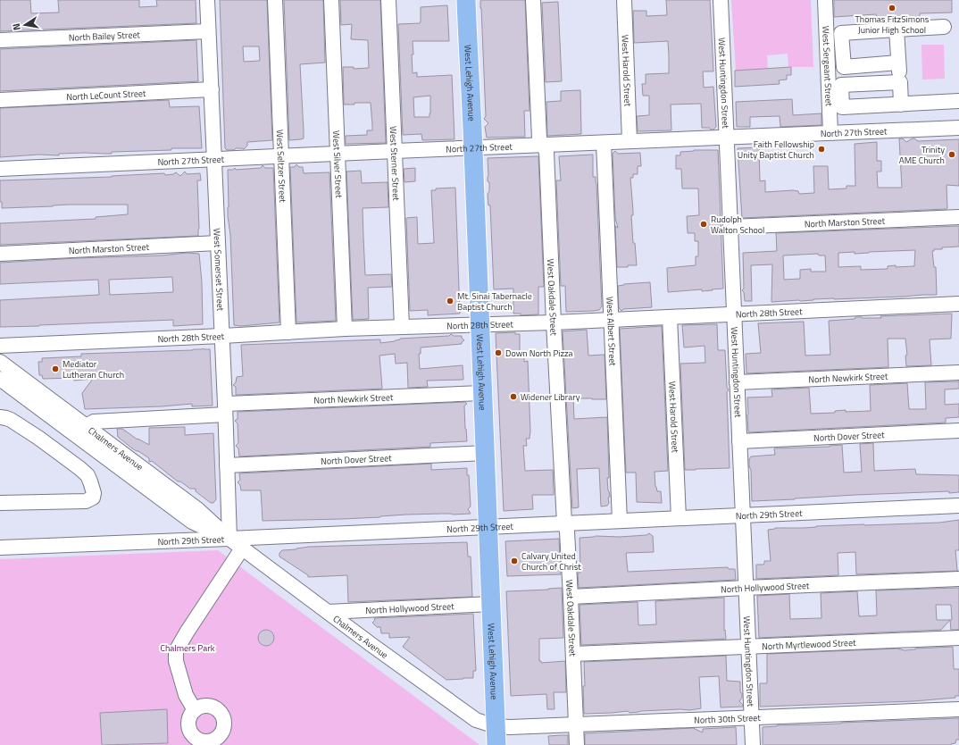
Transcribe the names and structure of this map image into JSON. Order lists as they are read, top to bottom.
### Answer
{
  "streets": {
    "main road": ["West Lehigh Avenue"],
    "street": [
      "North Bailey Street",
      "West Sergeant Street",
      "West Harold Street",
      "West Huntingdon Street",
      "North LeCount Street",
      "North 27th Street",
      "West Sterner Street",
      "West Silver Street",
      "West Seltzer Street",
      "North Marston Street",
      "West Somerset Street",
      "West Oakdale Street",
      "North 28th Street",
      "West Albert Street",
      "North Newkirk Street",
      "North Dover Street",
      "Chalmers Avenue",
      "North 29th Street",
      "North Hollywood Street",
      "North Myrtlewood Street",
      "North 30th Street"
    ]
  },
  "crossings": [
    ["North Bailey Street", "West Somerset Street"],
    ["West Sergeant Street", "North 27th Street"],
    ["West Harold Street", "North 27th Street"],
    ["West Harold Street", "North 28th Street"],
    ["West Harold Street", "North 29th Street"],
    ["West Lehigh Avenue", "North 27th Street"],
    ["West Lehigh Avenue", "North 28th Street"],
    ["West Lehigh Avenue", "North Newkirk Street"],
    ["West Lehigh Avenue", "North Dover Street"],
    ["West Lehigh Avenue", "Chalmers Avenue"],
    ["West Lehigh Avenue", "North 29th Street"],
    ["West Lehigh Avenue", "North Hollywood Street"],
    ["West Lehigh Avenue", "North 30th Street"],
    ["West Huntingdon Street", "North 27th Street"],
    ["West Huntingdon Street", "North Marston Street"],
    ["West Huntingdon Street", "North 28th Street"],
    ["West Huntingdon Street", "North Newkirk Street"],
    ["West Huntingdon Street", "North Dover Street"],
    ["West Huntingdon Street", "North 29th Street"],
    ["West Huntingdon Street", "North Hollywood Street"],
    ["West Huntingdon Street", "North Myrtlewood Street"],
    ["West Huntingdon Street", "North 30th Street"],
    ["North LeCount Street", "West Somerset Street"],
    ["North 27th Street", "West Sterner Street"],
    ["North 27th Street", "West Silver Street"],
    ["North 27th Street", "West Seltzer Street"],
    ["North 27th Street", "West Somerset Street"],
    ["North 27th Street", "West Oakdale Street"],
    ["North 27th Street", "West Albert Street"],
    ["West Sterner Street", "North 28th Street"],
    ["West Silver Street", "North 28th Street"],
    ["West Seltzer Street", "North 28th Street"],
    ["North Marston Street", "West Somerset Street"],
    ["West Somerset Street", "North 28th Street"],
    ["West Somerset Street", "North Newkirk Street"],
    ["West Somerset Street", "North Dover Street"],
    ["West Somerset Street", "Chalmers Avenue"],
    ["West Somerset Street", "North 29th Street"],
    ["West Oakdale Street", "North 28th Street"],
    ["West Oakdale Street", "North 29th Street"],
    ["West Oakdale Street", "North Hollywood Street"],
    ["West Oakdale Street", "North Myrtlewood Street"],
    ["West Oakdale Street", "North 30th Street"],
    ["North 28th Street", "West Albert Street"],
    ["West Albert Street", "North 29th Street"],
    ["North Newkirk Street", "Chalmers Avenue"],
    ["Chalmers Avenue", "North 29th Street"],
    ["Chalmers Avenue", "North Hollywood Street"],
    ["Chalmers Avenue", "North 30th Street"]
  ],
  "parks": ["Chalmers Park"],
  "places": [
    "Thomas FitzSimons Junior High School",
    "Faith Fellowship Unity Baptist Church",
    "Trinity AME Church",
    "Rudolph Walton School",
    "Mt. Sinai Tabernacle Baptist Church",
    "Down North Pizza",
    "Mediator Lutheran Church",
    "Widener Library",
    "Calvary United Church of Christ"
  ],
  "north": "left"
}
